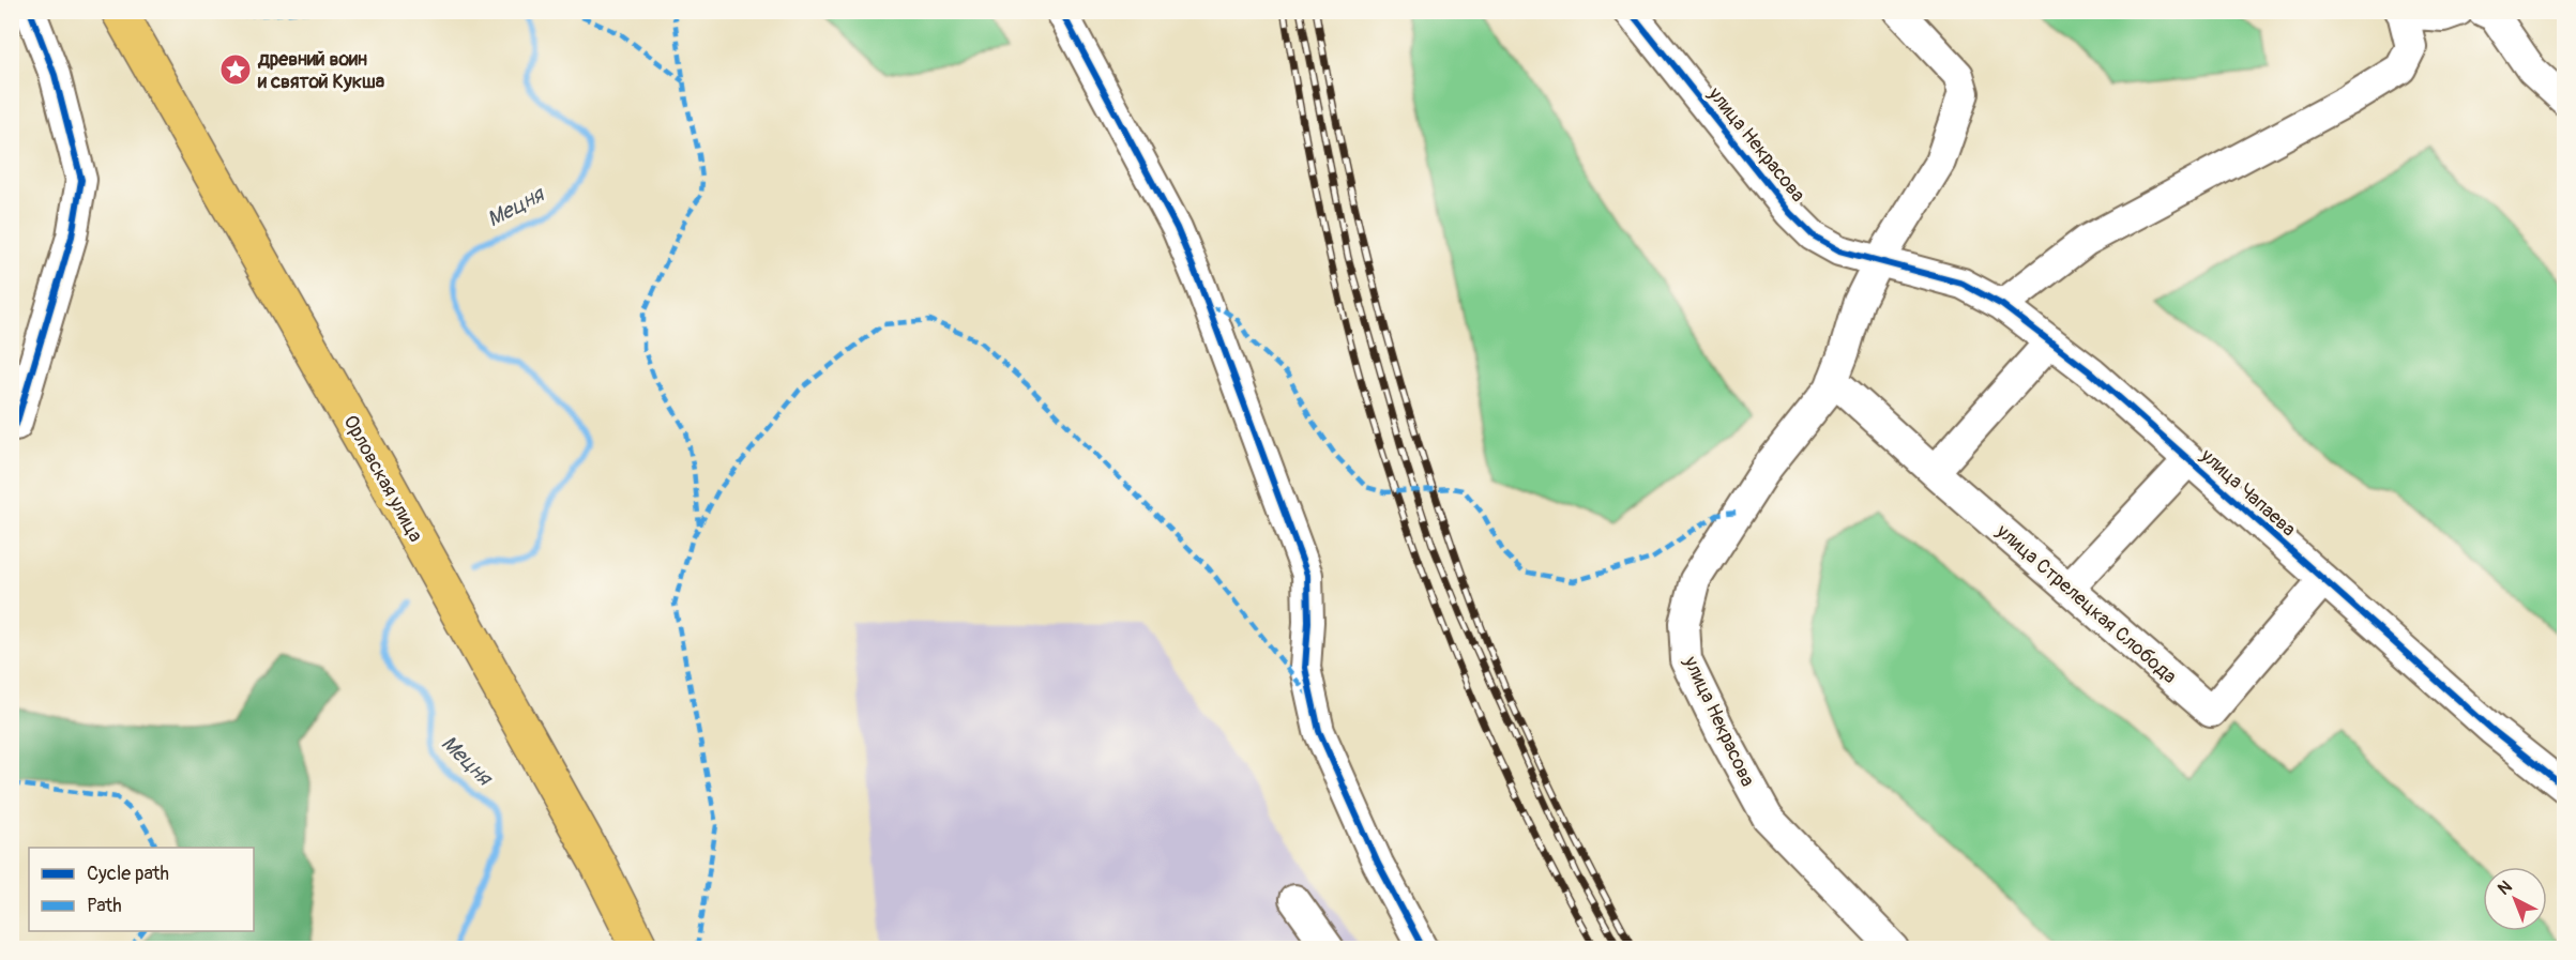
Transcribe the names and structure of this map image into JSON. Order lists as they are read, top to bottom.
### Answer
{
  "streets": {
    "main road": ["Орловская улица"],
    "street": ["улица Некрасова", "улица Чапаева", "улица Стрелецкая Слобода"]
  },
  "crossings": [
    ["улица Некрасова", "улица Чапаева"],
    ["улица Некрасова", "улица Стрелецкая Слобода"],
    ["улица Чапаева", "улица Стрелецкая Слобода"]
  ],
  "water": ["Мецня"],
  "places": {
    "place": ["древний воин и святой Кукша"]
  },
  "legend": ["Cycle path", "Path"],
  "north": "top left"
}
